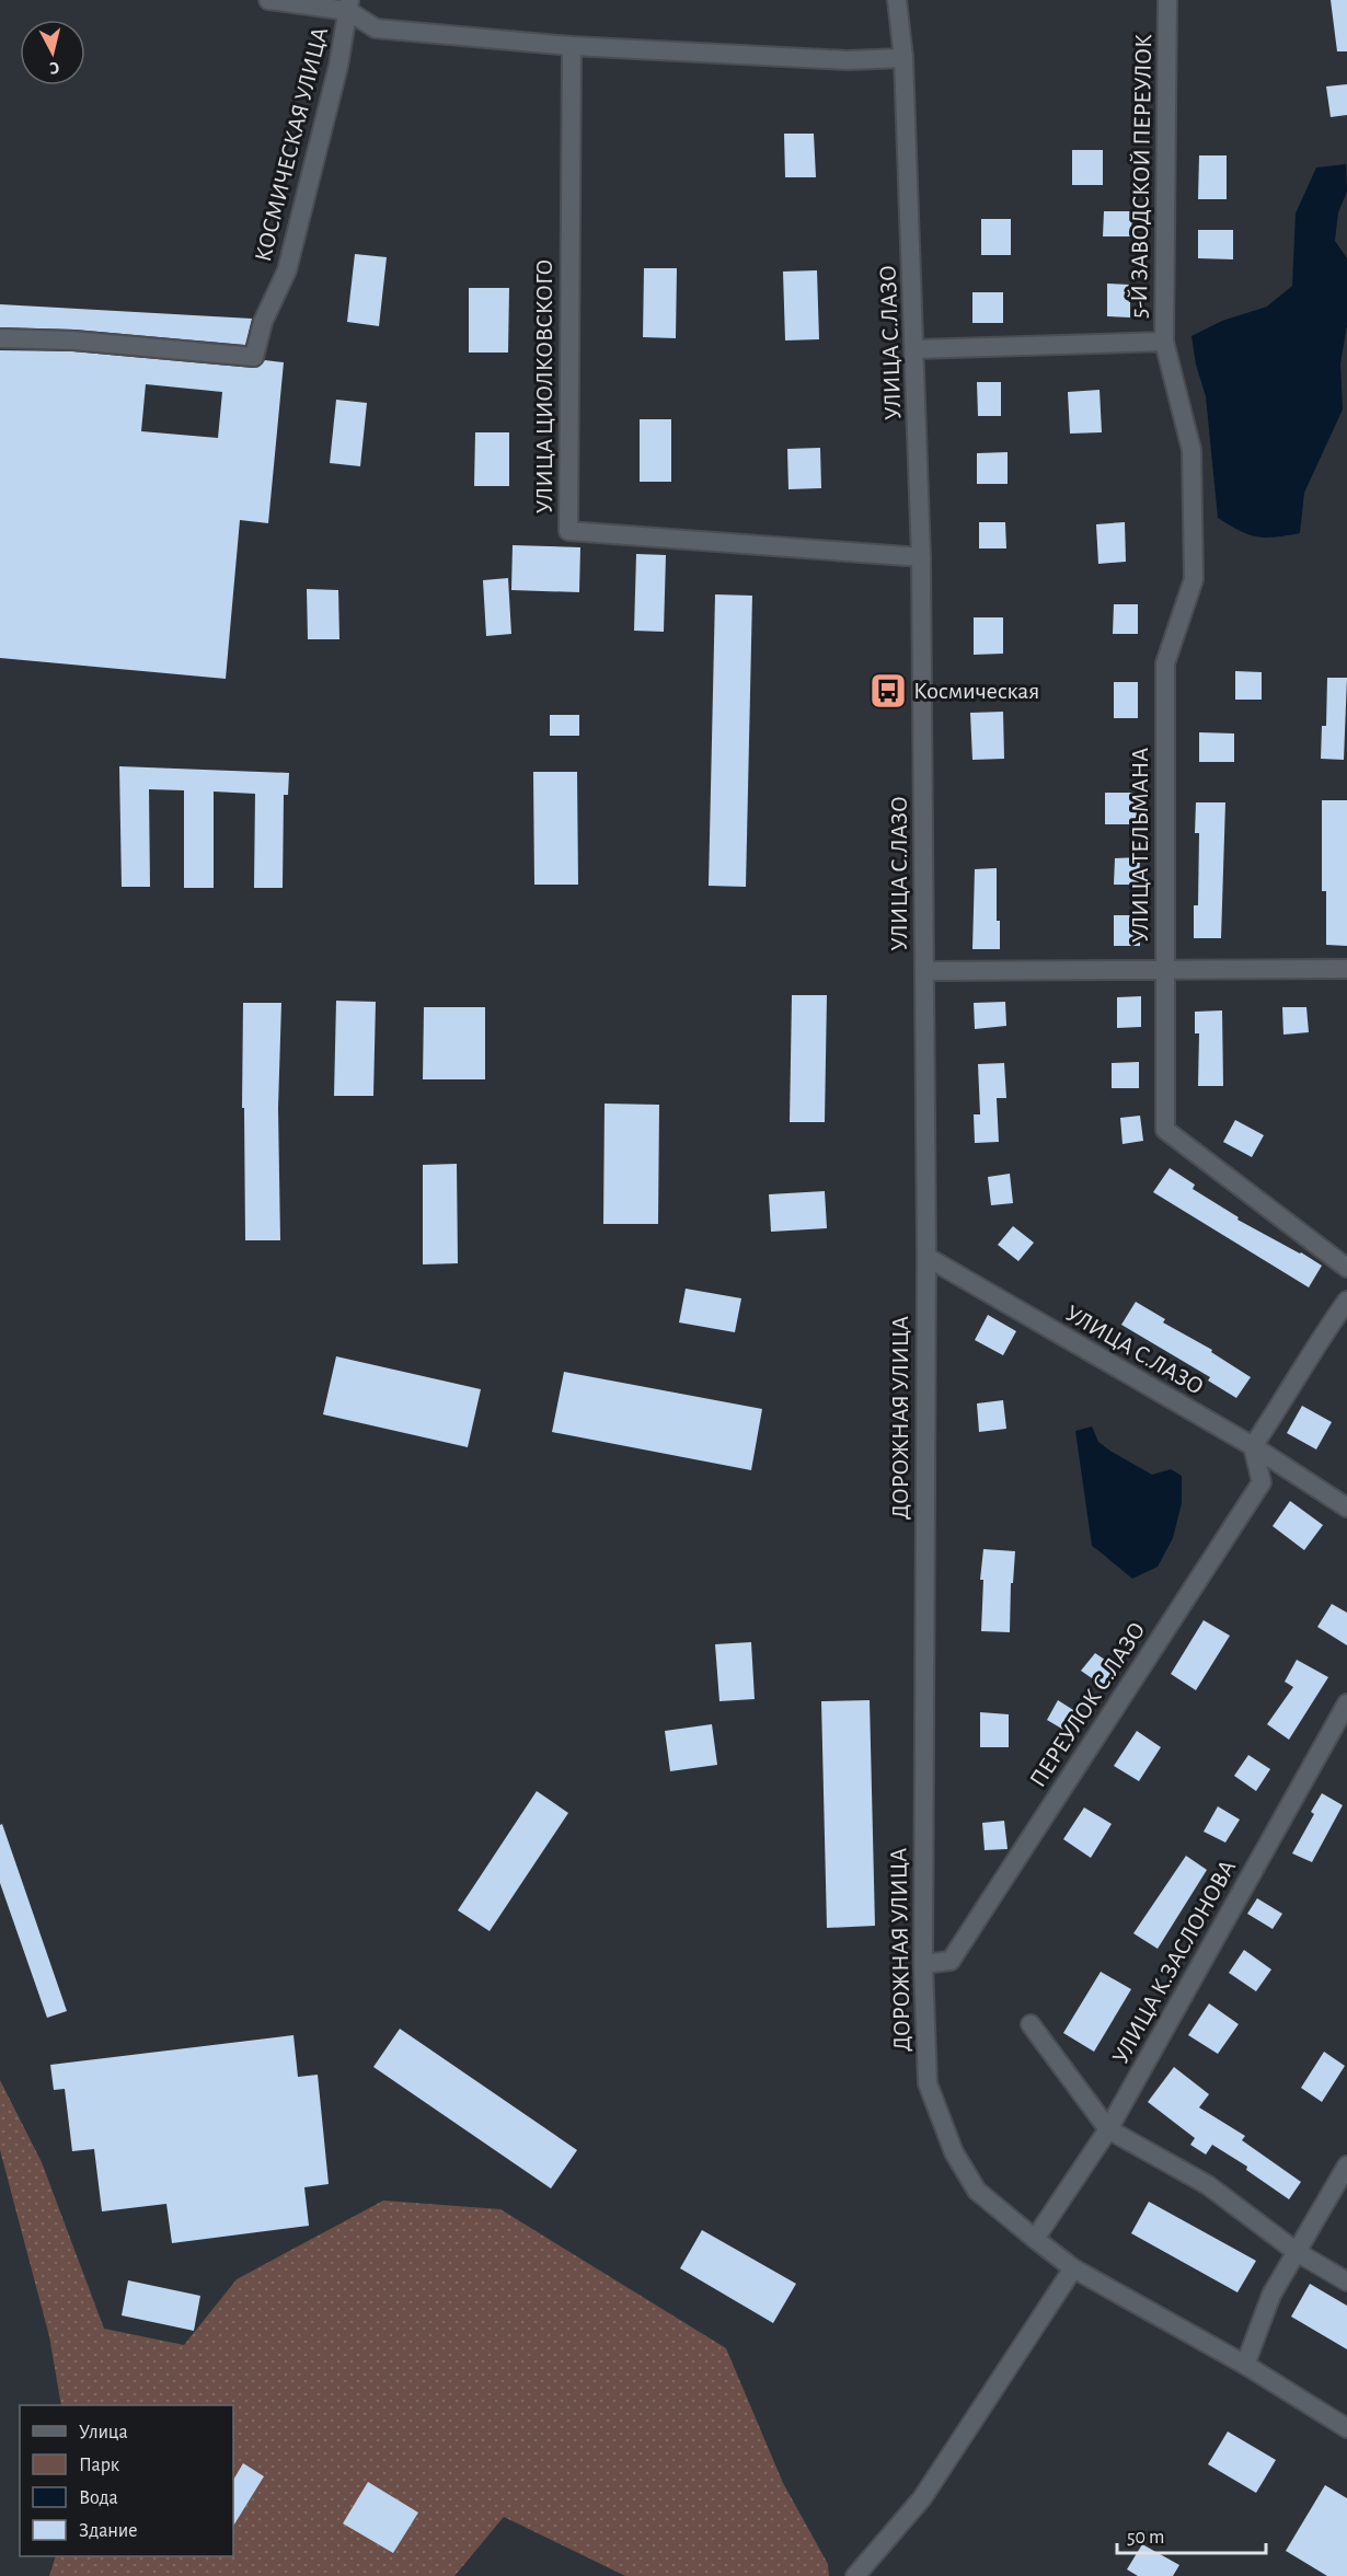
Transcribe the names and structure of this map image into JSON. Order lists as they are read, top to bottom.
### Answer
{
  "streets": {
    "street": [
      "КОСМИЧЕСКАЯ УЛИЦА",
      "5-Й ЗАВОДСКОЙ ПЕРЕУЛОК",
      "УЛИЦА С.ЛАЗО",
      "УЛИЦА ЦИОЛКОВСКОГО",
      "УЛИЦА ТЕЛЬМАНА",
      "ДОРОЖНАЯ УЛИЦА",
      "ПЕРЕУЛОК С.ЛАЗО",
      "УЛИЦА К.ЗАСЛОНОВА"
    ]
  },
  "crossings": [
    ["5-Й ЗАВОДСКОЙ ПЕРЕУЛОК", "УЛИЦА С.ЛАЗО"],
    ["5-Й ЗАВОДСКОЙ ПЕРЕУЛОК", "УЛИЦА ТЕЛЬМАНА"],
    ["УЛИЦА С.ЛАЗО", "УЛИЦА ЦИОЛКОВСКОГО"],
    ["УЛИЦА С.ЛАЗО", "ДОРОЖНАЯ УЛИЦА"],
    ["УЛИЦА С.ЛАЗО", "ПЕРЕУЛОК С.ЛАЗО"],
    ["ДОРОЖНАЯ УЛИЦА", "ПЕРЕУЛОК С.ЛАЗО"],
    ["ДОРОЖНАЯ УЛИЦА", "УЛИЦА К.ЗАСЛОНОВА"]
  ],
  "places": {
    "bus stop": ["Космическая"]
  },
  "legend": [
    "Улица",
    "Парк",
    "Вода",
    "Здание"
  ],
  "scale_bar": "50 m",
  "north": "bottom"
}
